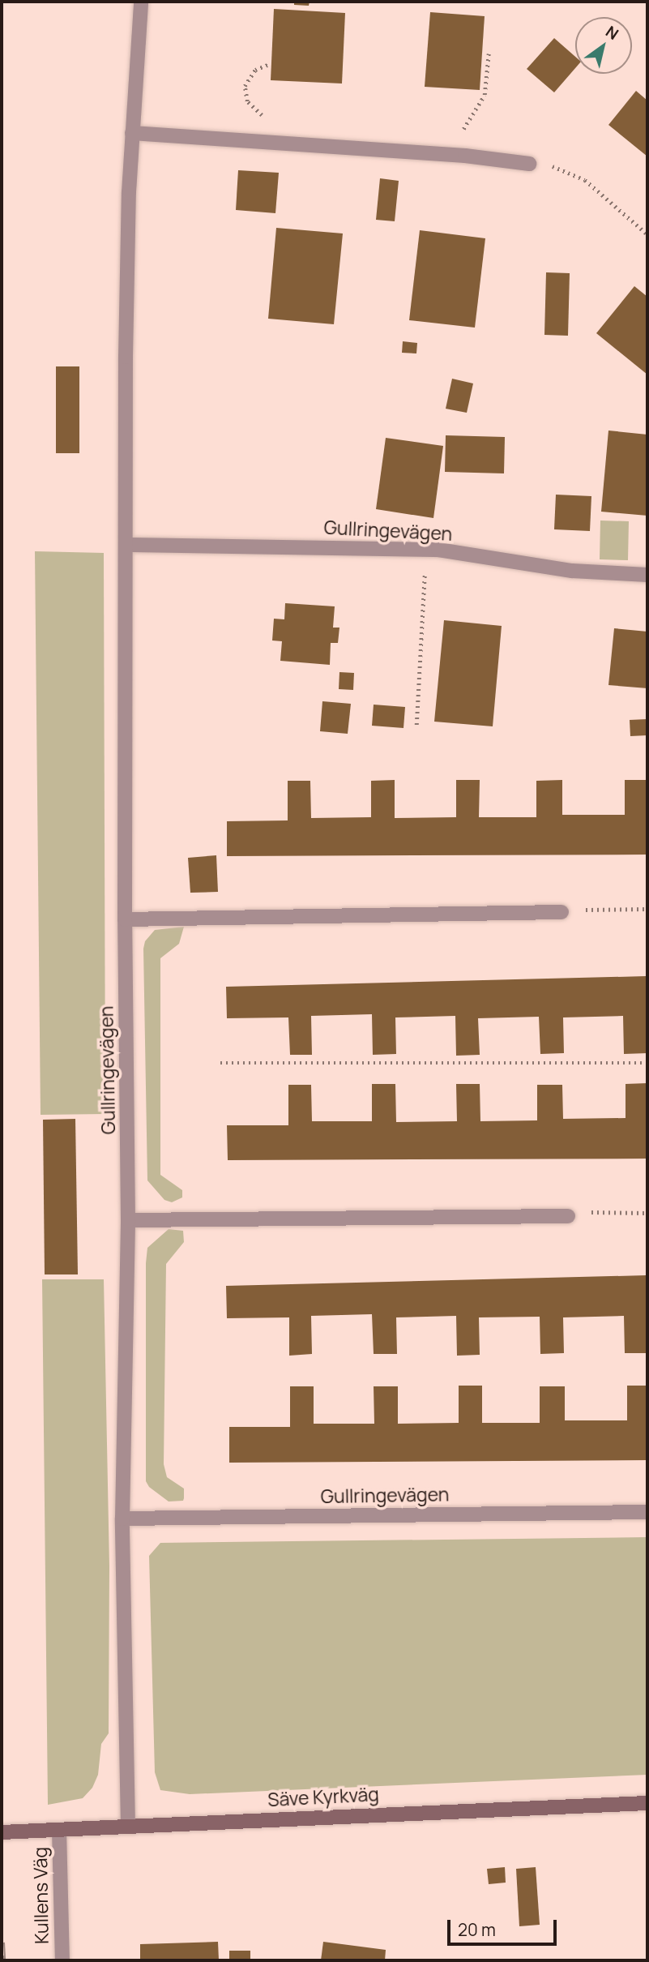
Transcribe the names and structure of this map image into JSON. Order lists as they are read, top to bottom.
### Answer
{
  "streets": {
    "street": ["Gullringevägen", "Säve Kyrkväg", "Kullens Väg"]
  },
  "crossings": [
    ["Gullringevägen", "Säve Kyrkväg"],
    ["Säve Kyrkväg", "Kullens Väg"]
  ],
  "scale_bar": "20 m",
  "north": "top right"
}
